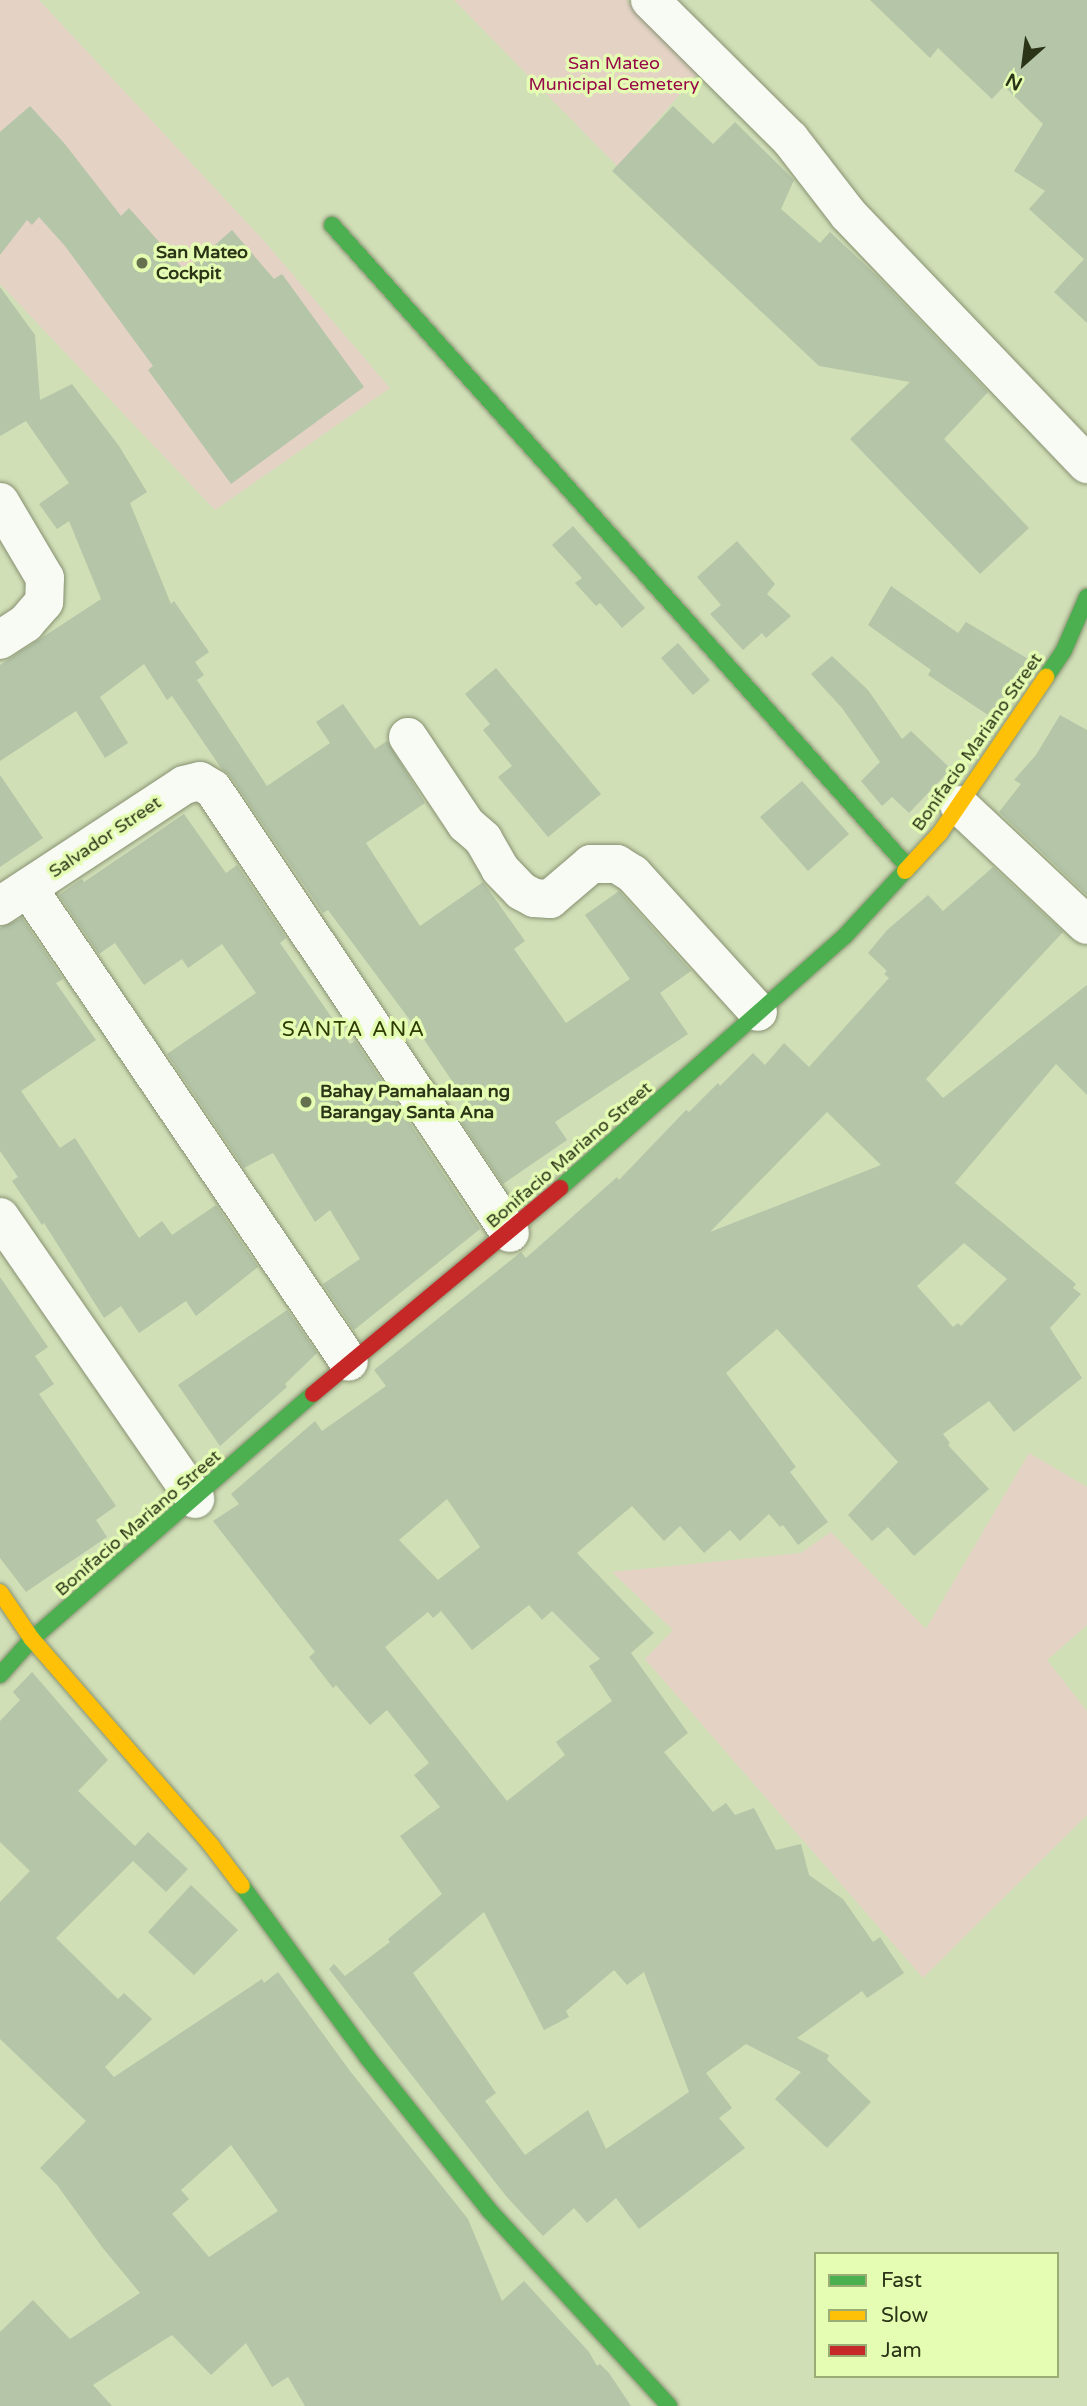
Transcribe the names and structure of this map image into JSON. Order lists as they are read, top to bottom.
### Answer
{
  "streets": {
    "street": ["Bonifacio Mariano Street", "Salvador Street"]
  },
  "crossings": [
    ["Bonifacio Mariano Street", "Salvador Street"]
  ],
  "districts": ["SANTA ANA"],
  "parks": ["San Mateo Municipal Cemetery"],
  "places": ["San Mateo Cockpit", "Bahay Pamahalaan ng Barangay Santa Ana"],
  "legend": ["Fast", "Slow", "Jam"],
  "north": "bottom left"
}
